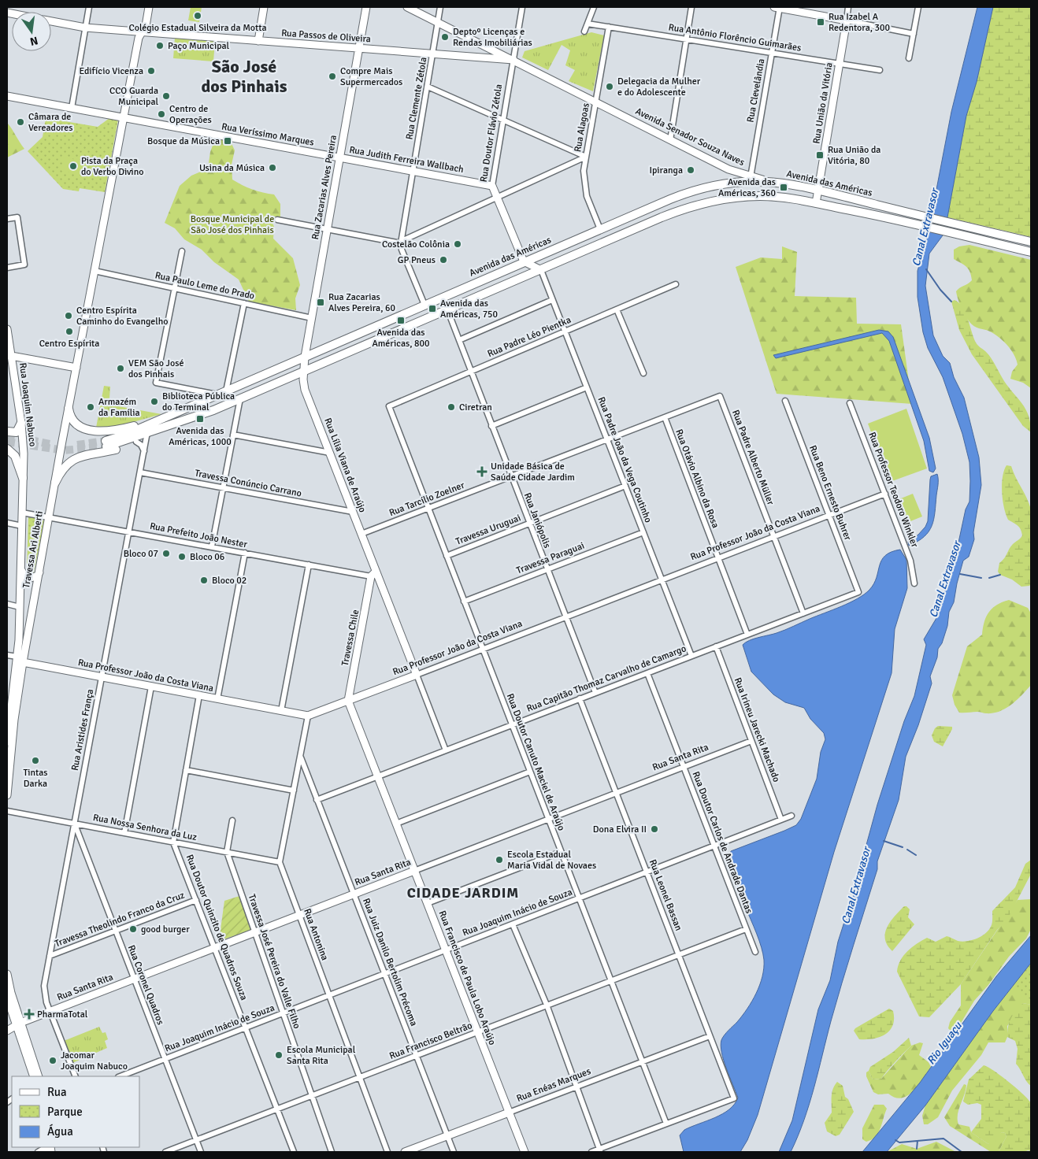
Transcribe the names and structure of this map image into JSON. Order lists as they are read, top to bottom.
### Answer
{
  "streets": {
    "main road": [
      "Rua Passos de Oliveira",
      "Rua União da Vitória",
      "Rua Doutor Flávio Zétola",
      "Rua Veríssimo Marques",
      "Avenida Senador Souza Naves",
      "Rua Judith Ferreira Wallbach",
      "Avenida das Américas",
      "Rua Zacarias Alves Pereira",
      "Rua Joaquim Nabuco",
      "Rua Lília Viana de Araújo",
      "Rua Professor João da Costa Viana",
      "Travessa Ari Alberti",
      "Travessa Chile",
      "Rua Santa Rita",
      "Rua Francisco de Paula Lobo Araújo",
      "Rua Enéas Marques"
    ],
    "street": [
      "Rua Antônio Florêncio Guimarães",
      "Rua Clevelândia",
      "Rua Clemente Zétola",
      "Rua Alagoas",
      "Rua Paulo Leme do Prado",
      "Rua Padre Léo Pientka",
      "Rua Padre Alberto Müller",
      "Rua Padre João da Vega Coutinho",
      "Rua Otávio Albino da Rosa",
      "Travessa Conúncio Carrano",
      "Rua Professor Teodoro Winkler",
      "Rua Beno Ernesto Buhrer",
      "Rua Tarcílio Zoelner",
      "Rua Janiópolis",
      "Travessa Uruguai",
      "Rua Prefeito João Nester",
      "Travessa Paraguai",
      "Rua Capitão Thomaz Carvalho de Camargo",
      "Rua Aristides França",
      "Rua Irineu Jarecki Machado",
      "Rua Doutor Canuto Maciel de Araújo",
      "Rua Nossa Senhora da Luz",
      "Rua Doutor Carlos de Andrade Dantas",
      "Rua Leonel Bassan",
      "Rua Joaquim Inácio de Souza",
      "Travessa Theolindo Franco da Cruz",
      "Rua Doutor Quinzito de Quadros Souza",
      "Rua Antonina",
      "Travessa José Pereira do Valle Filho",
      "Rua Juiz Danilo Bertolim Précoma",
      "Rua Coronel Quadros",
      "Rua Francisco Beltrão"
    ]
  },
  "crossings": [
    ["Rua Passos de Oliveira", "Rua Clemente Zétola"],
    ["Rua Passos de Oliveira", "Rua Doutor Flávio Zétola"],
    ["Rua Passos de Oliveira", "Avenida Senador Souza Naves"],
    ["Rua Passos de Oliveira", "Rua Zacarias Alves Pereira"],
    ["Rua Passos de Oliveira", "Travessa Ari Alberti"],
    ["Rua Antônio Florêncio Guimarães", "Rua Clevelândia"],
    ["Rua Antônio Florêncio Guimarães", "Rua União da Vitória"],
    ["Rua Antônio Florêncio Guimarães", "Rua Alagoas"],
    ["Rua Clevelândia", "Avenida Senador Souza Naves"],
    ["Rua Clemente Zétola", "Avenida Senador Souza Naves"],
    ["Rua Clemente Zétola", "Rua Judith Ferreira Wallbach"],
    ["Rua Clemente Zétola", "Avenida das Américas"],
    ["Rua União da Vitória", "Avenida das Américas"],
    ["Rua Alagoas", "Avenida Senador Souza Naves"],
    ["Rua Alagoas", "Avenida das Américas"],
    ["Rua Doutor Flávio Zétola", "Avenida Senador Souza Naves"],
    ["Rua Doutor Flávio Zétola", "Rua Judith Ferreira Wallbach"],
    ["Rua Doutor Flávio Zétola", "Avenida das Américas"],
    ["Rua Veríssimo Marques", "Rua Judith Ferreira Wallbach"],
    ["Rua Veríssimo Marques", "Rua Zacarias Alves Pereira"],
    ["Rua Veríssimo Marques", "Travessa Ari Alberti"],
    ["Avenida Senador Souza Naves", "Avenida das Américas"],
    ["Rua Judith Ferreira Wallbach", "Rua Zacarias Alves Pereira"],
    ["Avenida das Américas", "Rua Zacarias Alves Pereira"],
    ["Avenida das Américas", "Rua Padre João da Vega Coutinho"],
    ["Avenida das Américas", "Rua Lília Viana de Araújo"],
    ["Avenida das Américas", "Rua Janiópolis"],
    ["Avenida das Américas", "Rua Aristides França"],
    ["Rua Zacarias Alves Pereira", "Rua Paulo Leme do Prado"],
    ["Rua Zacarias Alves Pereira", "Rua Lília Viana de Araújo"],
    ["Rua Paulo Leme do Prado", "Travessa Ari Alberti"],
    ["Rua Padre Léo Pientka", "Rua Padre João da Vega Coutinho"],
    ["Rua Padre Léo Pientka", "Rua Janiópolis"],
    ["Rua Padre Léo Pientka", "Rua Doutor Canuto Maciel de Araújo"],
    ["Rua Joaquim Nabuco", "Rua Prefeito João Nester"],
    ["Rua Padre Alberto Müller", "Rua Tarcílio Zoelner"],
    ["Rua Padre Alberto Müller", "Rua Professor João da Costa Viana"],
    ["Rua Padre Alberto Müller", "Rua Capitão Thomaz Carvalho de Camargo"],
    ["Rua Padre João da Vega Coutinho", "Rua Tarcílio Zoelner"],
    ["Rua Padre João da Vega Coutinho", "Travessa Uruguai"],
    ["Rua Padre João da Vega Coutinho", "Rua Professor João da Costa Viana"],
    ["Rua Padre João da Vega Coutinho", "Travessa Paraguai"],
    ["Rua Padre João da Vega Coutinho", "Rua Capitão Thomaz Carvalho de Camargo"],
    ["Rua Lília Viana de Araújo", "Travessa Conúncio Carrano"],
    ["Rua Lília Viana de Araújo", "Rua Tarcílio Zoelner"],
    ["Rua Lília Viana de Araújo", "Rua Professor João da Costa Viana"],
    ["Rua Lília Viana de Araújo", "Rua Prefeito João Nester"],
    ["Rua Lília Viana de Araújo", "Travessa Chile"],
    ["Rua Lília Viana de Araújo", "Rua Capitão Thomaz Carvalho de Camargo"],
    ["Rua Otávio Albino da Rosa", "Rua Tarcílio Zoelner"],
    ["Rua Otávio Albino da Rosa", "Rua Professor João da Costa Viana"],
    ["Rua Otávio Albino da Rosa", "Rua Capitão Thomaz Carvalho de Camargo"],
    ["Travessa Conúncio Carrano", "Rua Aristides França"],
    ["Rua Professor Teodoro Winkler", "Rua Professor João da Costa Viana"],
    ["Rua Beno Ernesto Buhrer", "Rua Professor João da Costa Viana"],
    ["Rua Beno Ernesto Buhrer", "Rua Capitão Thomaz Carvalho de Camargo"],
    ["Rua Tarcílio Zoelner", "Rua Janiópolis"],
    ["Rua Tarcílio Zoelner", "Rua Doutor Canuto Maciel de Araújo"],
    ["Rua Janiópolis", "Travessa Uruguai"],
    ["Rua Janiópolis", "Rua Professor João da Costa Viana"],
    ["Rua Janiópolis", "Travessa Paraguai"],
    ["Rua Janiópolis", "Rua Capitão Thomaz Carvalho de Camargo"],
    ["Travessa Uruguai", "Rua Doutor Canuto Maciel de Araújo"],
    ["Rua Professor João da Costa Viana", "Travessa Ari Alberti"],
    ["Rua Professor João da Costa Viana", "Travessa Chile"],
    ["Rua Professor João da Costa Viana", "Rua Aristides França"],
    ["Rua Professor João da Costa Viana", "Rua Doutor Canuto Maciel de Araújo"],
    ["Rua Professor João da Costa Viana", "Rua Francisco de Paula Lobo Araújo"],
    ["Rua Prefeito João Nester", "Travessa Ari Alberti"],
    ["Rua Prefeito João Nester", "Travessa Chile"],
    ["Rua Prefeito João Nester", "Rua Aristides França"],
    ["Travessa Paraguai", "Rua Doutor Canuto Maciel de Araújo"],
    ["Travessa Chile", "Rua Francisco de Paula Lobo Araújo"],
    ["Rua Capitão Thomaz Carvalho de Camargo", "Rua Irineu Jarecki Machado"],
    ["Rua Capitão Thomaz Carvalho de Camargo", "Rua Doutor Canuto Maciel de Araújo"],
    ["Rua Capitão Thomaz Carvalho de Camargo", "Rua Doutor Carlos de Andrade Dantas"],
    ["Rua Capitão Thomaz Carvalho de Camargo", "Rua Leonel Bassan"],
    ["Rua Capitão Thomaz Carvalho de Camargo", "Rua Juiz Danilo Bertolim Précoma"],
    ["Rua Capitão Thomaz Carvalho de Camargo", "Rua Francisco de Paula Lobo Araújo"],
    ["Rua Aristides França", "Rua Santa Rita"],
    ["Rua Aristides França", "Rua Nossa Senhora da Luz"],
    ["Rua Aristides França", "Travessa Theolindo Franco da Cruz"],
    ["Rua Aristides França", "Rua Coronel Quadros"],
    ["Rua Irineu Jarecki Machado", "Rua Santa Rita"],
    ["Rua Irineu Jarecki Machado", "Rua Joaquim Inácio de Souza"],
    ["Rua Santa Rita", "Rua Doutor Canuto Maciel de Araújo"],
    ["Rua Santa Rita", "Rua Doutor Carlos de Andrade Dantas"],
    ["Rua Santa Rita", "Rua Leonel Bassan"],
    ["Rua Santa Rita", "Rua Doutor Quinzito de Quadros Souza"],
    ["Rua Santa Rita", "Rua Antonina"],
    ["Rua Santa Rita", "Travessa José Pereira do Valle Filho"],
    ["Rua Santa Rita", "Rua Juiz Danilo Bertolim Précoma"],
    ["Rua Santa Rita", "Rua Francisco de Paula Lobo Araújo"],
    ["Rua Santa Rita", "Rua Coronel Quadros"],
    ["Rua Doutor Canuto Maciel de Araújo", "Rua Leonel Bassan"],
    ["Rua Doutor Canuto Maciel de Araújo", "Rua Joaquim Inácio de Souza"],
    ["Rua Doutor Canuto Maciel de Araújo", "Rua Francisco Beltrão"],
    ["Rua Doutor Canuto Maciel de Araújo", "Rua Enéas Marques"],
    ["Rua Nossa Senhora da Luz", "Rua Doutor Quinzito de Quadros Souza"],
    ["Rua Nossa Senhora da Luz", "Rua Antonina"],
    ["Rua Nossa Senhora da Luz", "Travessa José Pereira do Valle Filho"],
    ["Rua Nossa Senhora da Luz", "Rua Coronel Quadros"],
    ["Rua Doutor Carlos de Andrade Dantas", "Rua Joaquim Inácio de Souza"],
    ["Rua Doutor Carlos de Andrade Dantas", "Rua Francisco Beltrão"],
    ["Rua Leonel Bassan", "Rua Joaquim Inácio de Souza"],
    ["Rua Leonel Bassan", "Rua Francisco Beltrão"],
    ["Rua Leonel Bassan", "Rua Enéas Marques"],
    ["Rua Joaquim Inácio de Souza", "Rua Doutor Quinzito de Quadros Souza"],
    ["Rua Joaquim Inácio de Souza", "Rua Antonina"],
    ["Rua Joaquim Inácio de Souza", "Travessa José Pereira do Valle Filho"],
    ["Rua Joaquim Inácio de Souza", "Rua Juiz Danilo Bertolim Précoma"],
    ["Rua Joaquim Inácio de Souza", "Rua Francisco de Paula Lobo Araújo"],
    ["Rua Joaquim Inácio de Souza", "Rua Coronel Quadros"],
    ["Travessa Theolindo Franco da Cruz", "Rua Doutor Quinzito de Quadros Souza"],
    ["Travessa Theolindo Franco da Cruz", "Rua Coronel Quadros"],
    ["Rua Doutor Quinzito de Quadros Souza", "Rua Francisco Beltrão"],
    ["Rua Antonina", "Rua Francisco Beltrão"],
    ["Travessa José Pereira do Valle Filho", "Rua Francisco Beltrão"],
    ["Rua Juiz Danilo Bertolim Précoma", "Rua Francisco Beltrão"],
    ["Rua Juiz Danilo Bertolim Précoma", "Rua Enéas Marques"],
    ["Rua Francisco de Paula Lobo Araújo", "Rua Francisco Beltrão"],
    ["Rua Francisco de Paula Lobo Araújo", "Rua Enéas Marques"],
    ["Rua Coronel Quadros", "Rua Francisco Beltrão"]
  ],
  "districts": ["São José dos Pinhais", "CIDADE JARDIM"],
  "water": ["Canal Extravasor", "Rio Iguaçu"],
  "parks": ["Bosque Municipal de São José dos Pinhais"],
  "places": {
    "other": [
      "Colégio Estadual Silveira da Motta",
      "Deptoº Licenças e Rendas Imobiliárias",
      "Paço Municipal",
      "Edifício Vicenza",
      "Compre Mais Supermercados",
      "Delegacia da Mulher e do Adolescente",
      "CCO Guarda Municipal",
      "Centro de Operações",
      "Câmara de Vereadores",
      "Pista da Praça do Verbo Divino",
      "Usina da Música",
      "Ipiranga",
      "Costelão Colônia",
      "GP Pneus",
      "Centro Espírita Caminho do Evangelho",
      "Centro Espírita",
      "VEM São José dos Pinhais",
      "Biblioteca Pública do Terminal",
      "Armazém da Família",
      "Ciretran",
      "Bloco 07",
      "Bloco 06",
      "Bloco 02",
      "Tintas Darka",
      "Dona Elvira II",
      "Escola Estadual Maria Vidal de Novaes",
      "good burger",
      "Escola Municipal Santa Rita",
      "Jacomar Joaquim Nabuco"
    ],
    "transit": [
      "Rua Izabel A Redentora, 300",
      "Bosque da Música",
      "Rua União da Vitória, 80",
      "Avenida das Américas, 360",
      "Rua Zacarias Alves Pereira, 60",
      "Avenida das Américas, 750",
      "Avenida das Américas, 800",
      "Avenida das Américas, 1000"
    ],
    "health": ["Unidade Básica de Saúde Cidade Jardim", "PharmaTotal"]
  },
  "legend": ["Rua", "Parque", "Água"],
  "north": "bottom"
}
